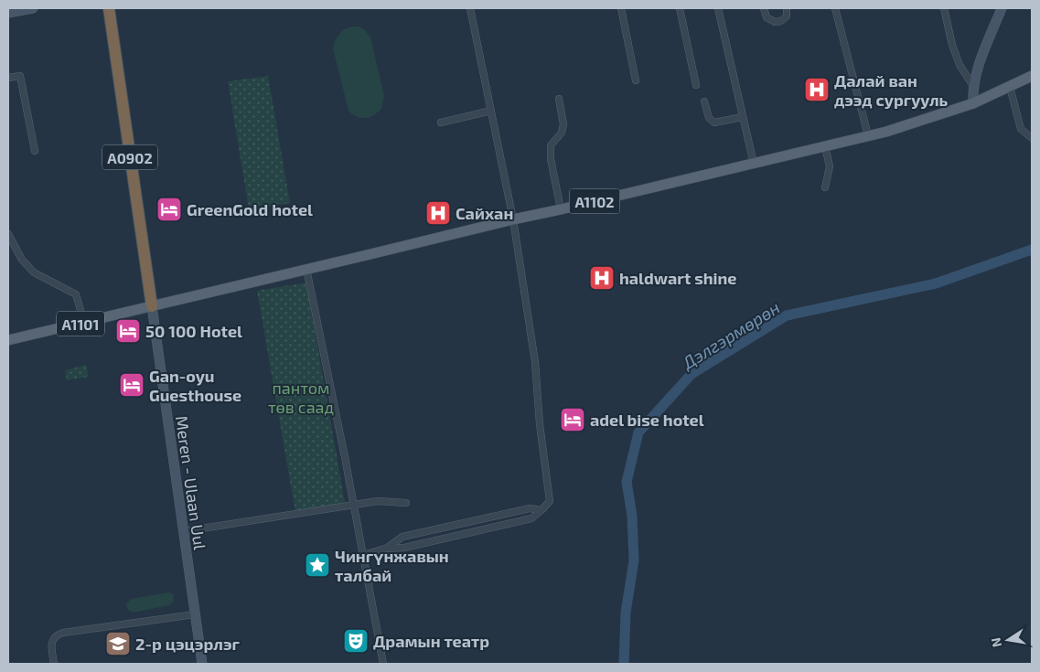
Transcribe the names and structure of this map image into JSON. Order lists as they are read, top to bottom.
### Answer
{
  "streets": {
    "highway": ["A0902"],
    "main road": ["A1102", "A1101"],
    "street": ["Meren - Ulaan Uul"]
  },
  "crossings": [
    ["A0902", "A1102"],
    ["A0902", "A1101"],
    ["A0902", "Meren - Ulaan Uul"],
    ["A1102", "A1101"],
    ["A1102", "Meren - Ulaan Uul"],
    ["A1101", "Meren - Ulaan Uul"]
  ],
  "water": ["Дэлгэрмөрөн"],
  "parks": ["пантом төв саад"],
  "places": {
    "hospital": ["Далай ван дээд сургууль", "Сайхан", "haldwart shine"],
    "hotel": [
      "GreenGold hotel",
      "50 100 Hotel",
      "Gan-oyu Guesthouse",
      "adel bise hotel"
    ],
    "place": ["Чингүнжавын талбай"],
    "theatre": ["Драмын театр"],
    "school or university": ["2-р цэцэрлэг"]
  },
  "north": "left"
}
